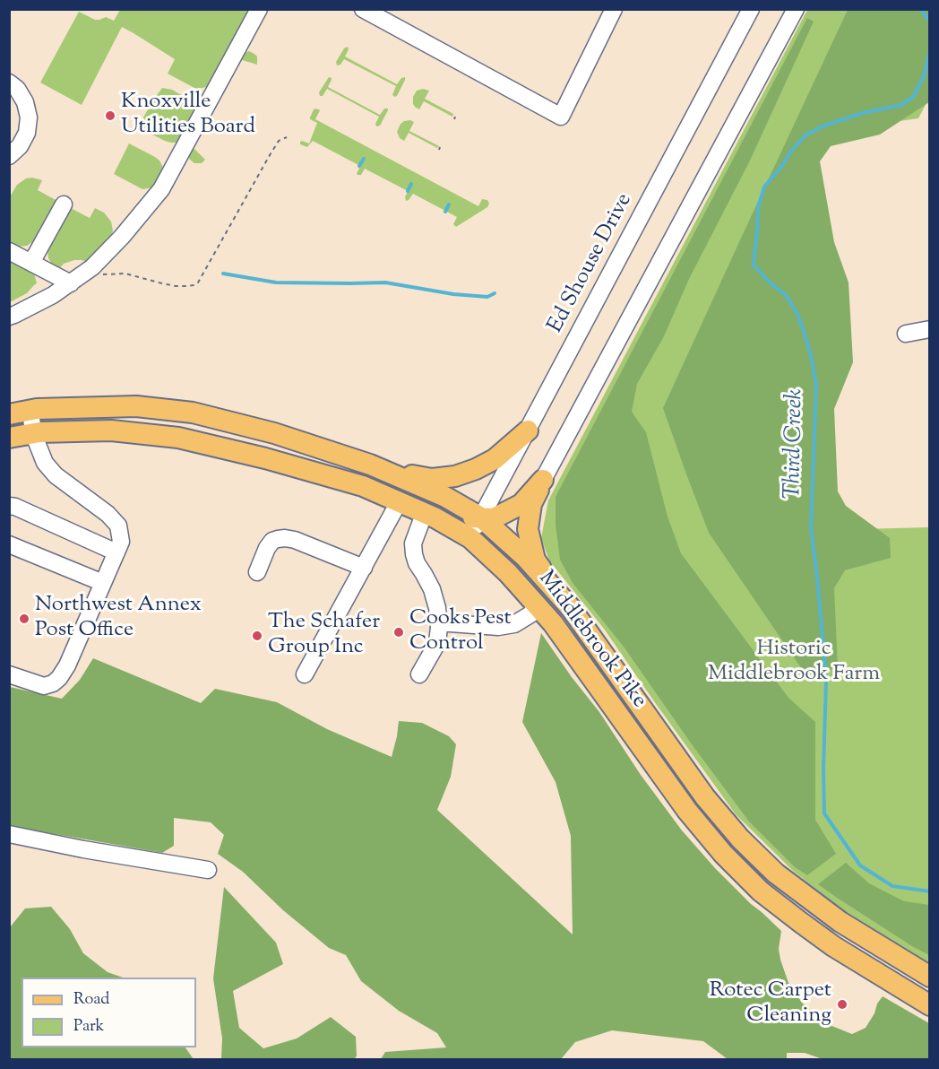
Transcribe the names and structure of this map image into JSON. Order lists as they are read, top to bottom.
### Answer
{
  "streets": {
    "main road": ["Middlebrook Pike"],
    "street": ["Ed Shouse Drive"]
  },
  "crossings": [
    ["Ed Shouse Drive", "Middlebrook Pike"]
  ],
  "water": ["Third Creek"],
  "parks": ["Historic Middlebrook Farm"],
  "places": [
    "Knoxville Utilities Board",
    "Northwest Annex Post Office",
    "Cooks Pest Control",
    "The Schafer Group Inc",
    "Rotec Carpet Cleaning"
  ],
  "legend": ["Road", "Park"]
}
